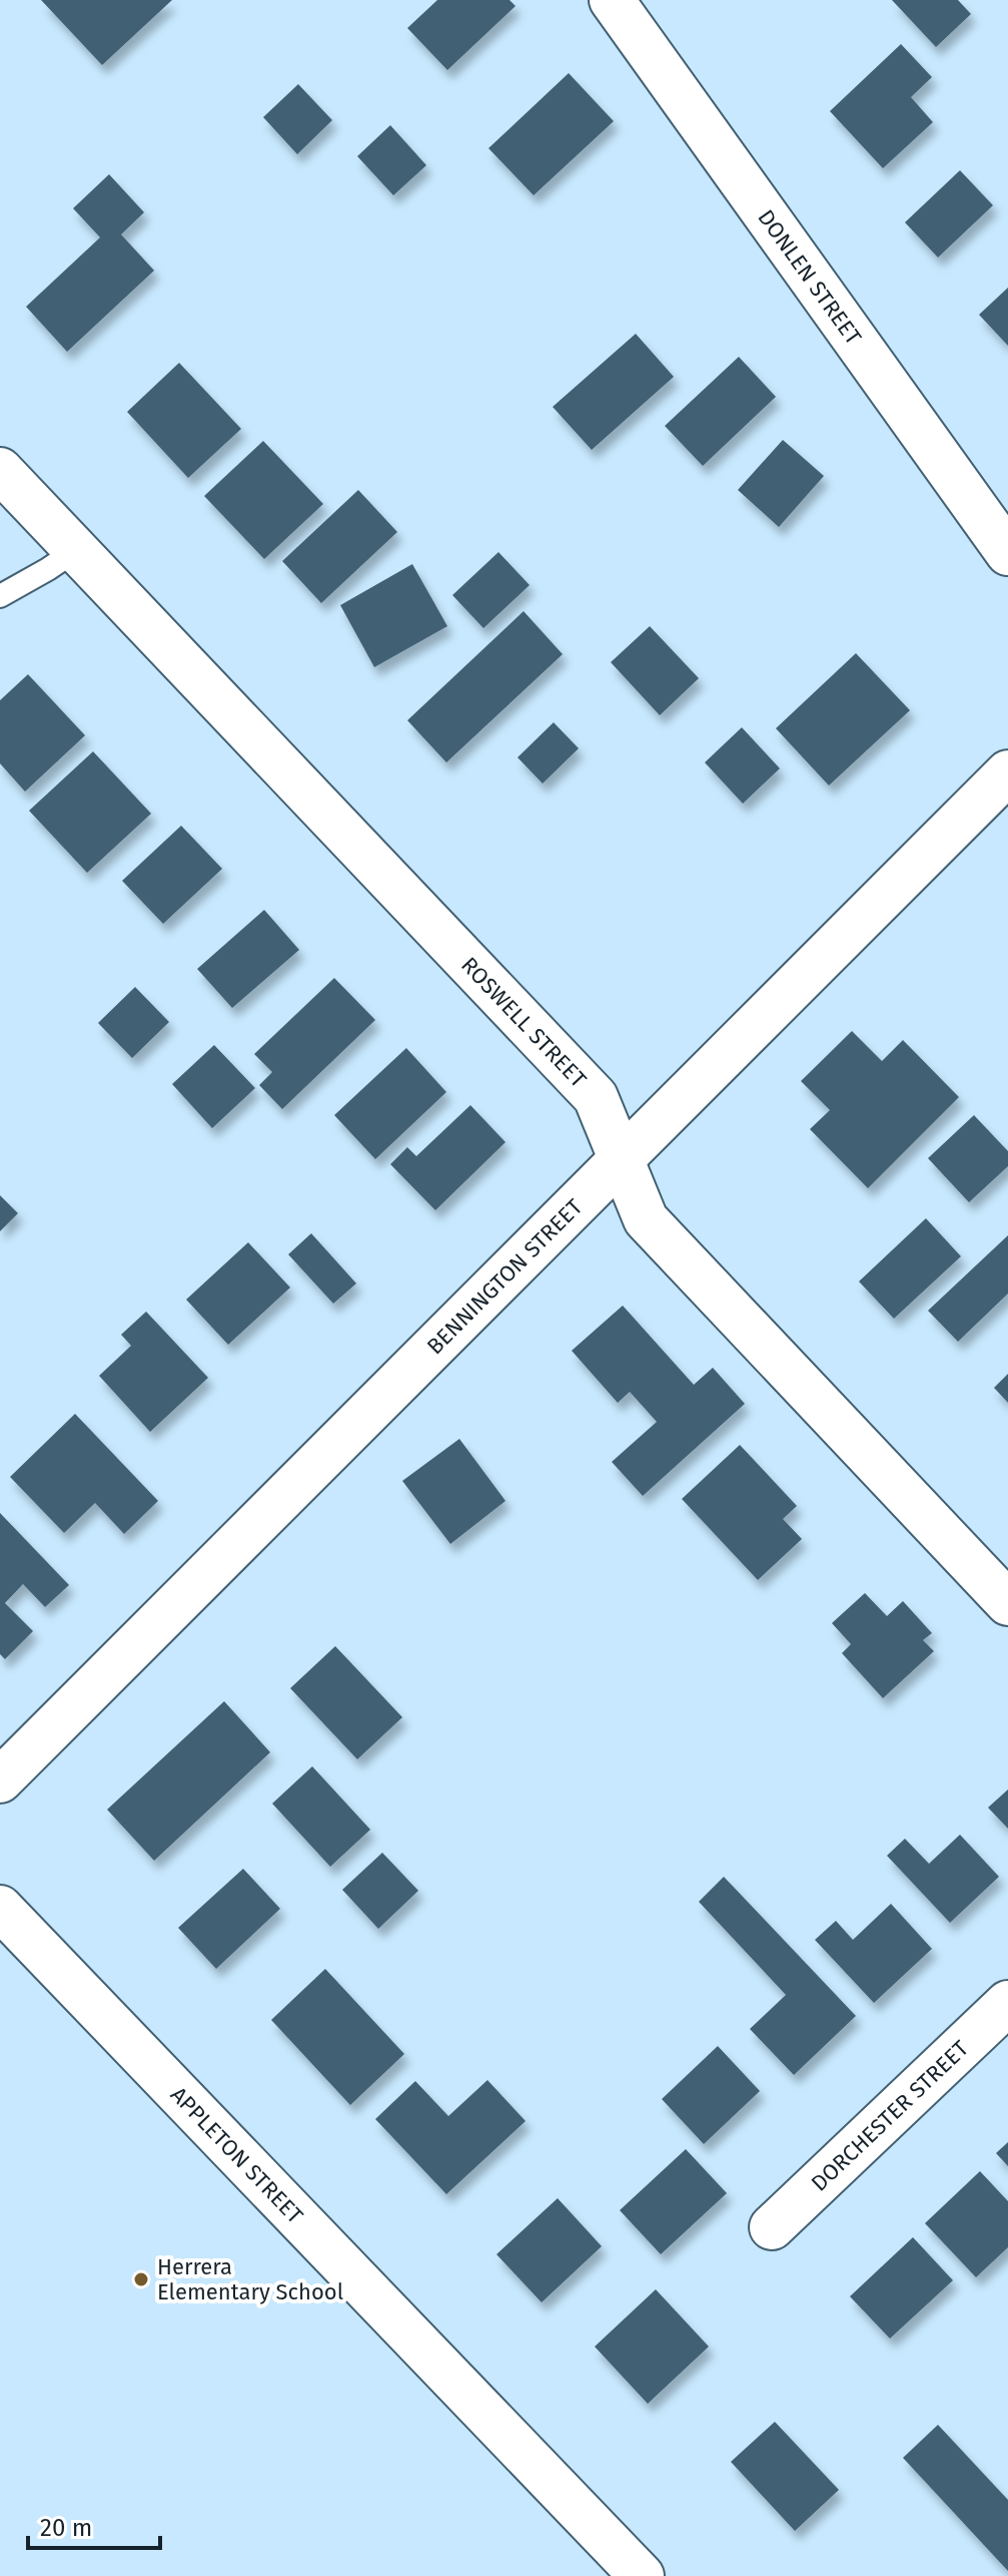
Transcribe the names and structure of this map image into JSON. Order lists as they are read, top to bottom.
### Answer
{
  "streets": {
    "street": [
      "DONLEN STREET",
      "ROSWELL STREET",
      "BENNINGTON STREET",
      "DORCHESTER STREET",
      "APPLETON STREET"
    ]
  },
  "crossings": [
    ["ROSWELL STREET", "BENNINGTON STREET"]
  ],
  "places": ["Herrera Elementary School"],
  "scale_bar": "20 m"
}
